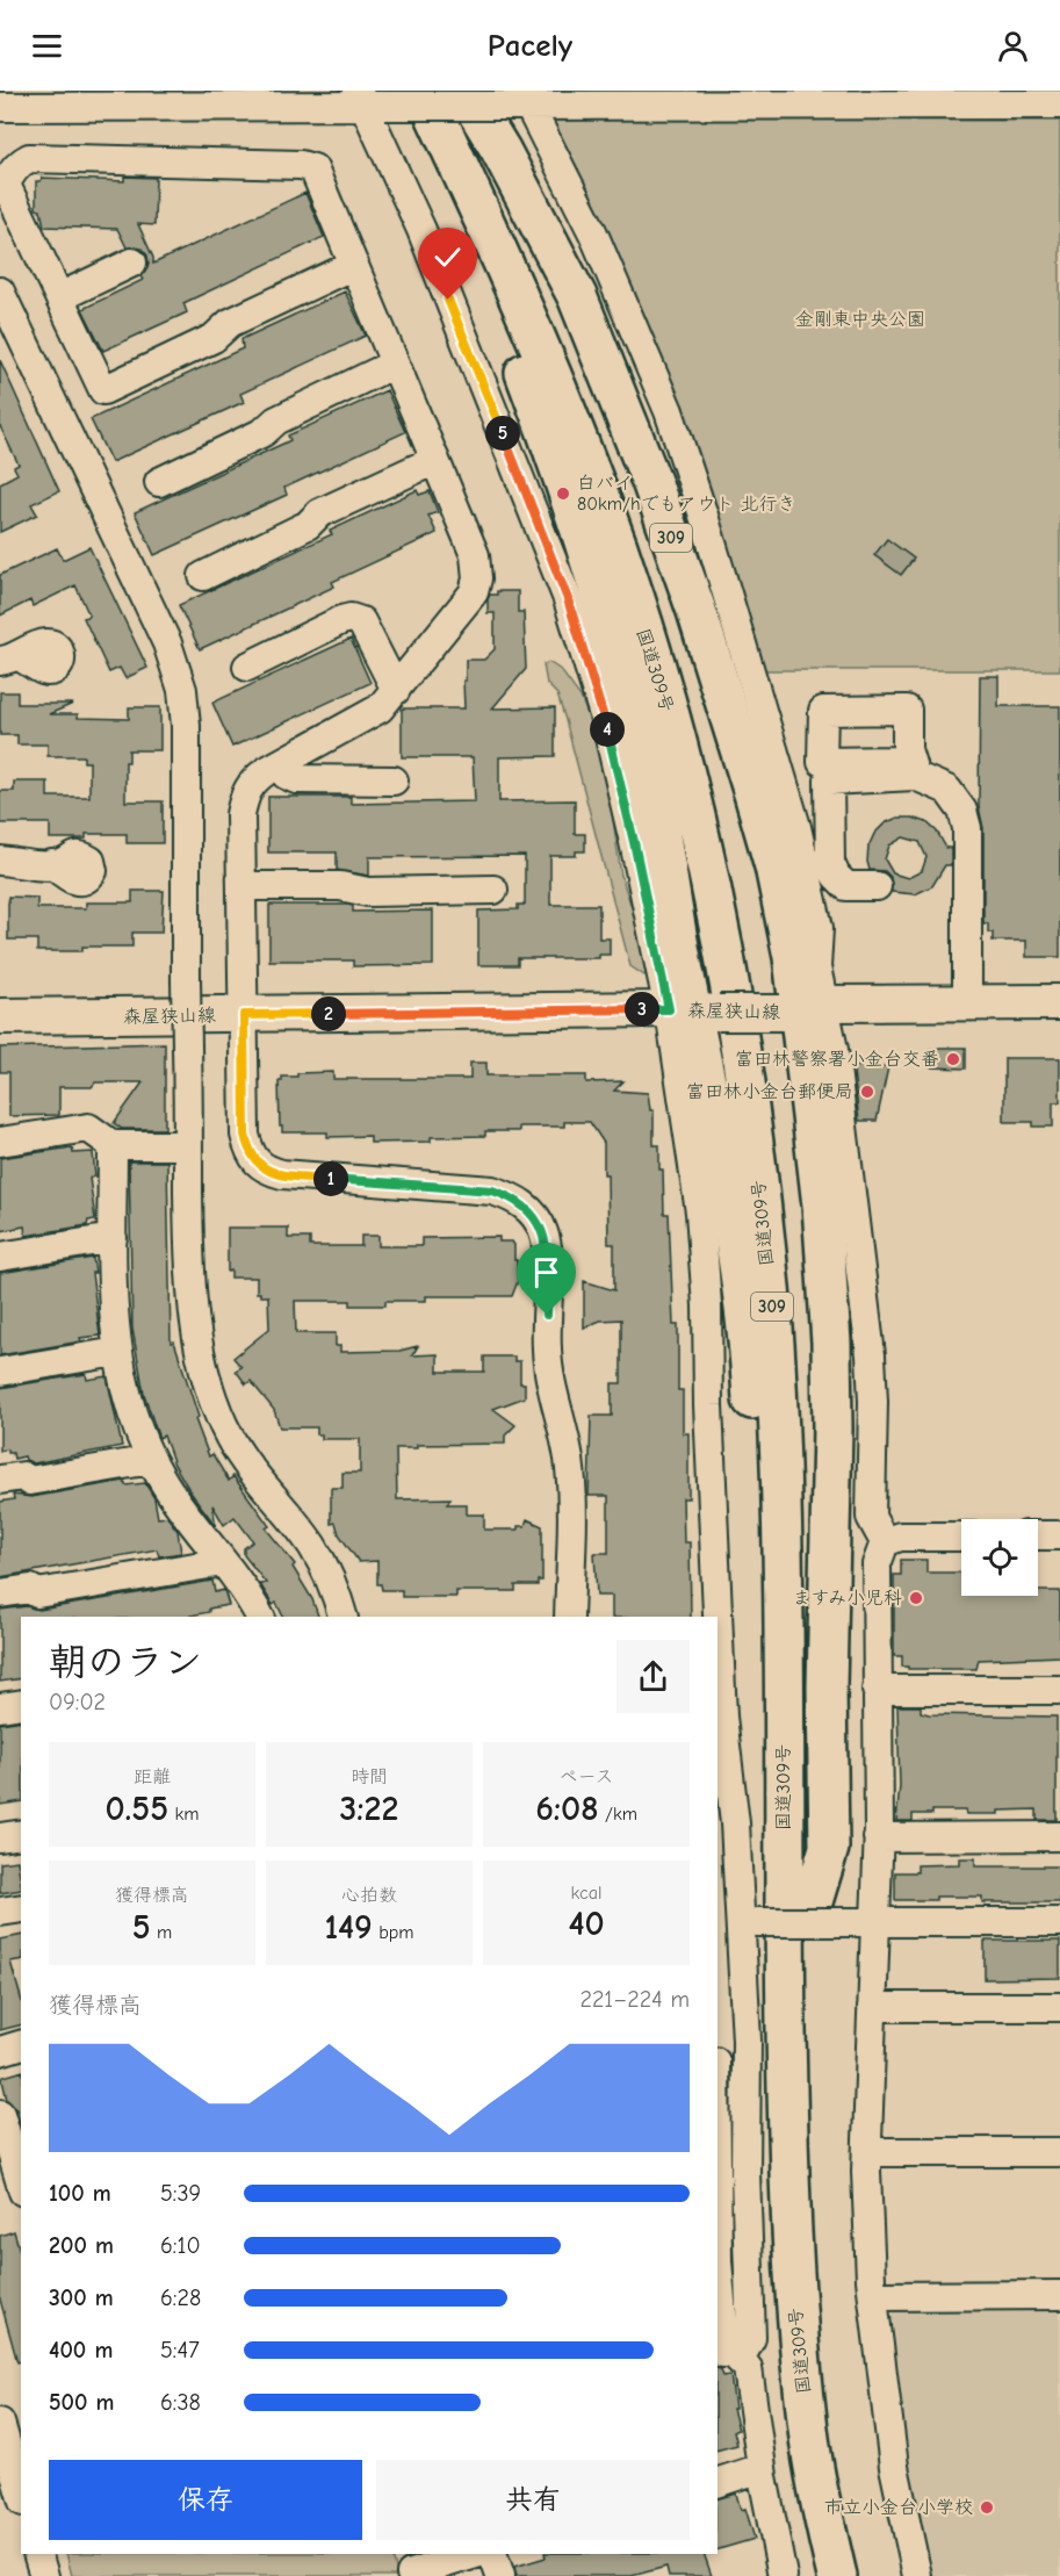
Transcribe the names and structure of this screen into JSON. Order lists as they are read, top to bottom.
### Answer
{
  "streets": {
    "highway": ["309", "国道309号"],
    "main road": ["森屋狭山線"]
  },
  "crossings": [
    ["309", "森屋狭山線"]
  ],
  "parks": ["金剛東中央公園"],
  "places": [
    "白バイ 80km/hでもアウト 北行き",
    "富田林警察署小金台交番",
    "富田林小金台郵便局",
    "ますみ小児科",
    "市立小金台小学校"
  ],
  "page": {
    "header": "Pacely",
    "pins": [
      "5",
      "4",
      "3",
      "2",
      "1"
    ],
    "heading": ["朝のラン", "09:02"],
    "stats": [
      ["距離", "0.55 km"],
      ["時間", "3:22"],
      ["ペース", "6:08 /km"],
      ["獲得標高", "5 m"],
      ["心拍数", "149 bpm"],
      ["kcal", "40"]
    ],
    "chart": ["獲得標高", "221–224 m"],
    "list": [
      {
        "name": "100 m",
        "note": "5:39"
      },
      {
        "name": "200 m",
        "note": "6:10"
      },
      {
        "name": "300 m",
        "note": "6:28"
      },
      {
        "name": "400 m",
        "note": "5:47"
      },
      {
        "name": "500 m",
        "note": "6:38"
      }
    ],
    "buttons": ["保存", "共有"]
  }
}
